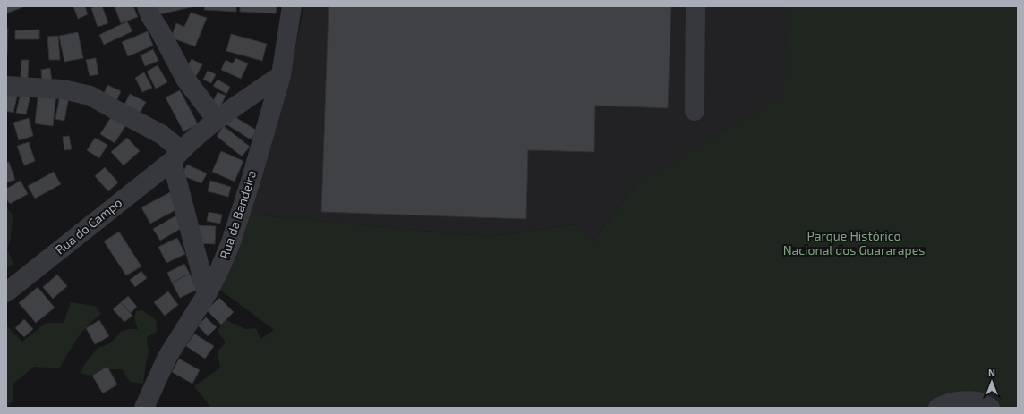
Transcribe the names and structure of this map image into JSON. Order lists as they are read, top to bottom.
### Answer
{
  "streets": {
    "street": ["Rua da Bandeira", "Rua do Campo"]
  },
  "crossings": [
    ["Rua da Bandeira", "Rua do Campo"]
  ],
  "parks": ["Parque Histórico Nacional dos Guararapes"],
  "north": "top"
}
